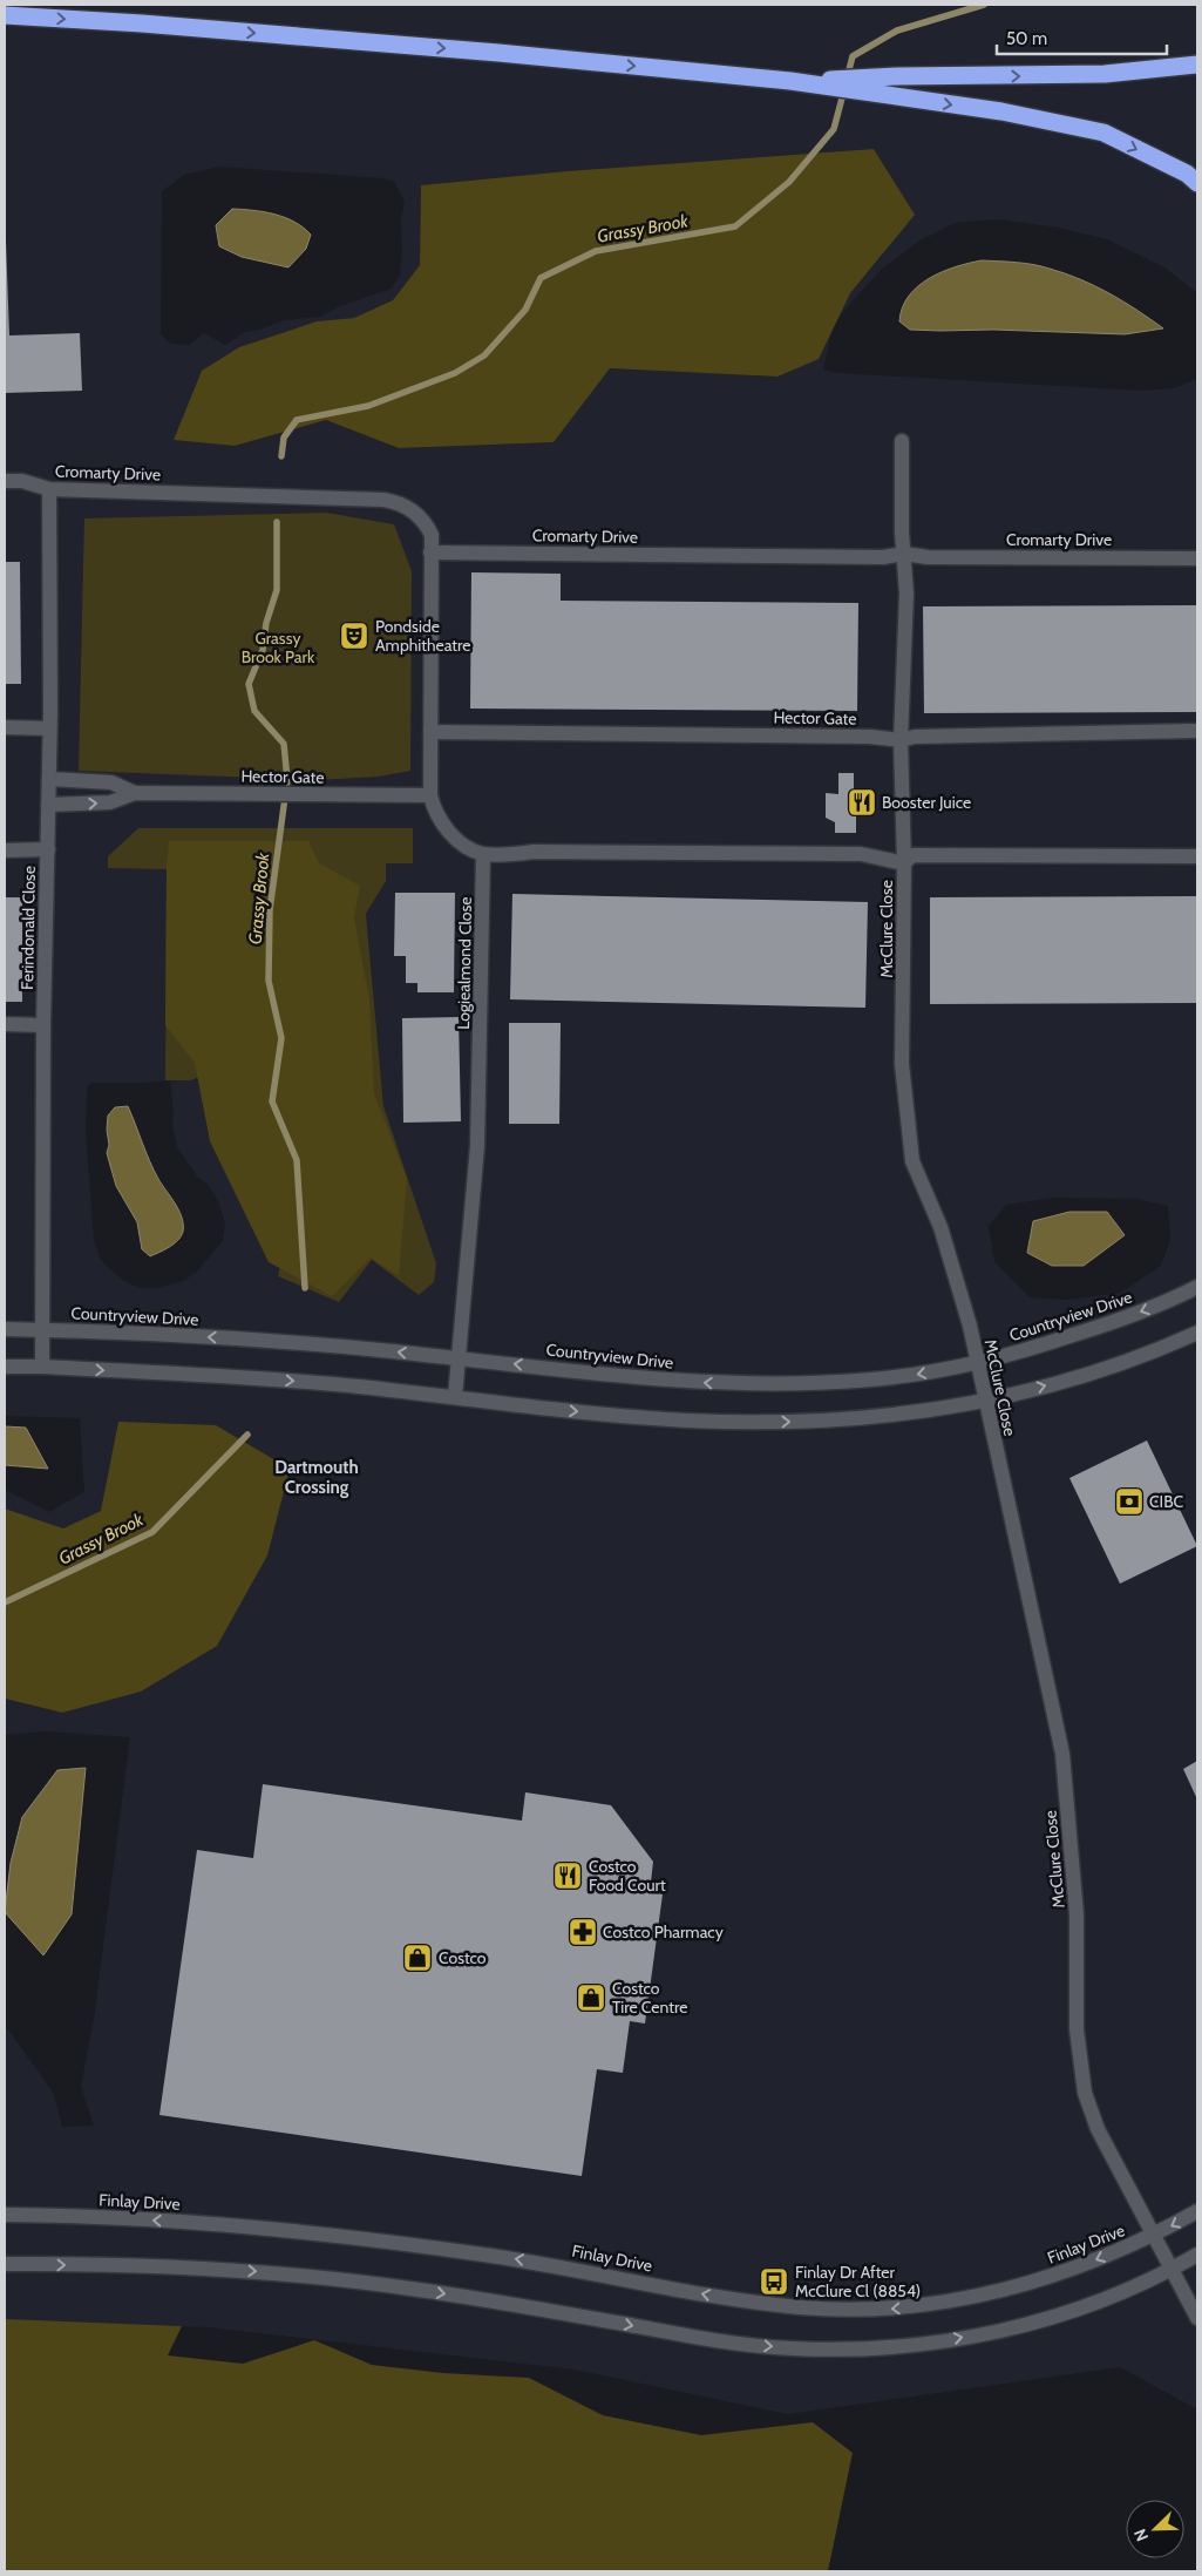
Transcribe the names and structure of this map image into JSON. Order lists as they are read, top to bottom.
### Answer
{
  "streets": {
    "street": [
      "Cromarty Drive",
      "Hector Gate",
      "Ferindonald Close",
      "McClure Close",
      "Logiealmond Close",
      "Countryview Drive",
      "Finlay Drive"
    ]
  },
  "crossings": [
    ["Cromarty Drive", "Ferindonald Close"],
    ["Cromarty Drive", "McClure Close"],
    ["Hector Gate", "Ferindonald Close"],
    ["Hector Gate", "McClure Close"],
    ["Ferindonald Close", "Countryview Drive"],
    ["McClure Close", "Countryview Drive"],
    ["McClure Close", "Finlay Drive"],
    ["Logiealmond Close", "Countryview Drive"]
  ],
  "districts": ["Dartmouth Crossing"],
  "water": ["Grassy Brook"],
  "parks": ["Grassy Brook Park"],
  "places": {
    "theatre": ["Pondside Amphitheatre"],
    "restaurant": ["Booster Juice", "Costco Food Court"],
    "bank": ["CIBC"],
    "pharmacy": ["Costco Pharmacy"],
    "shop": ["Costco", "Costco Tire Centre"],
    "bus stop": ["Finlay Dr After McClure Cl (8854)"]
  },
  "scale_bar": "50 m",
  "north": "bottom left"
}
